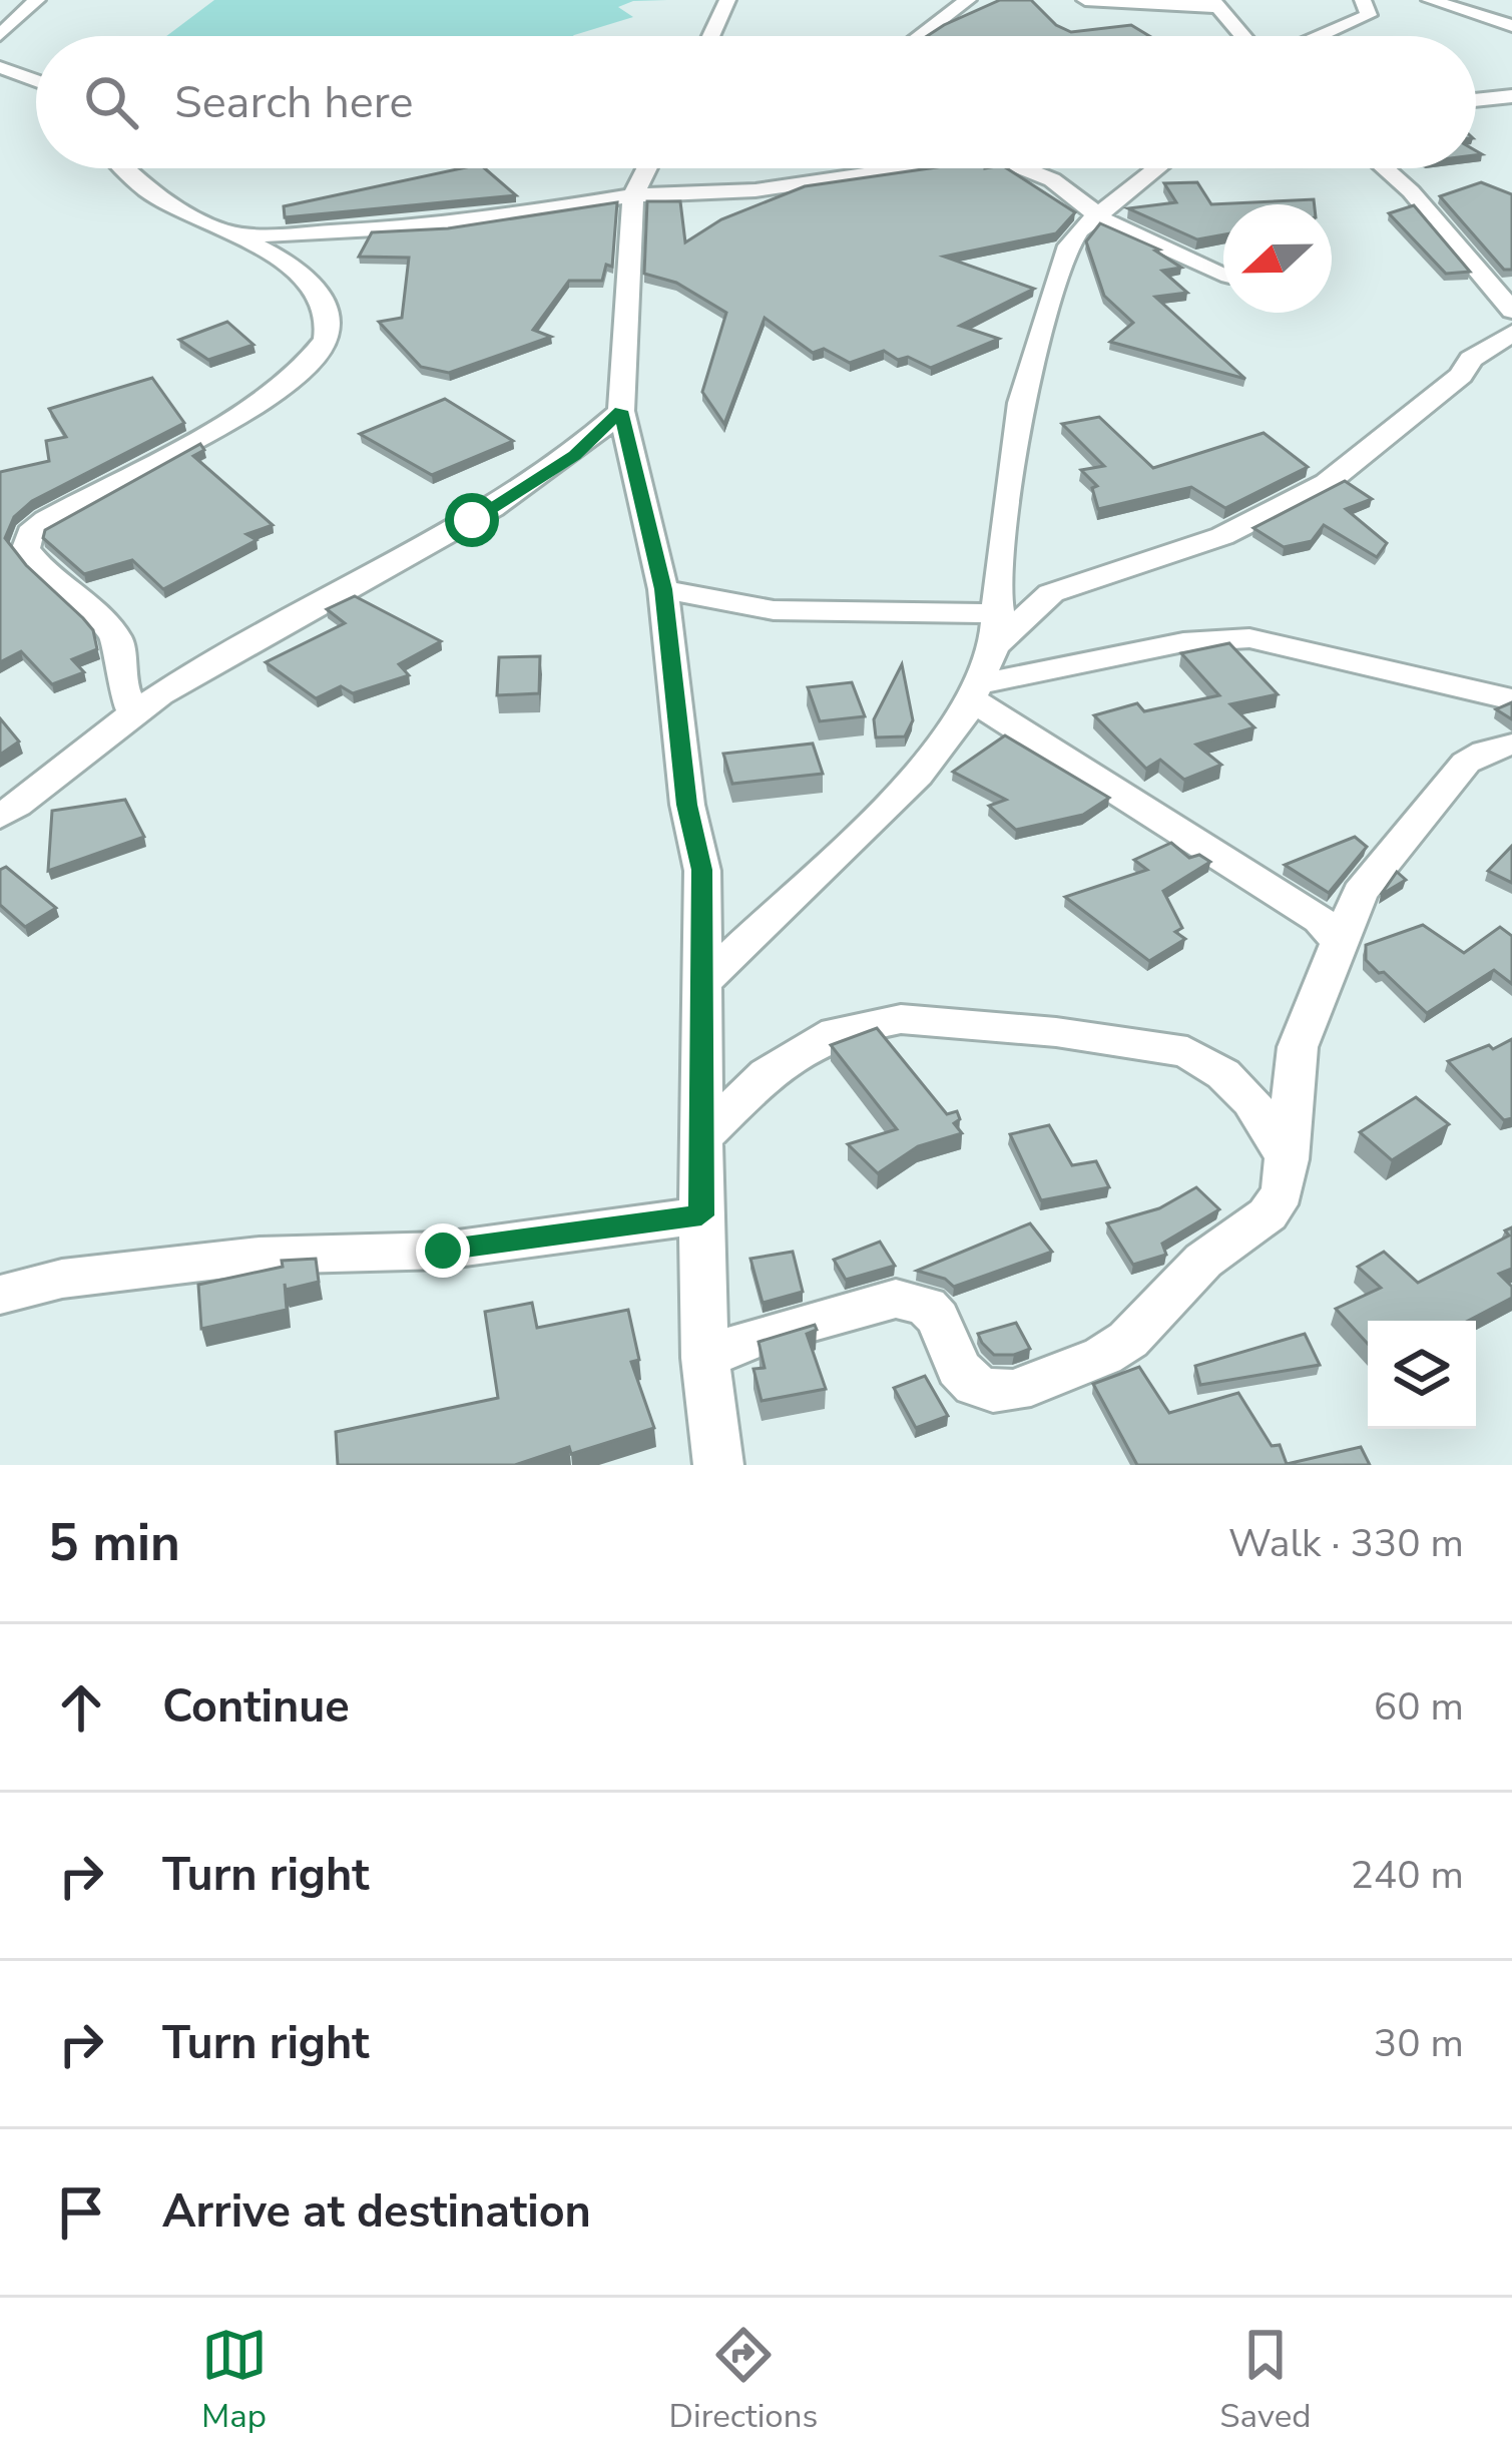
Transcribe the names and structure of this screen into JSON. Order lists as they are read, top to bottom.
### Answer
{
  "north": "left",
  "page": {
    "search": "Search here",
    "heading": ["5 min", "Walk · 330 m"],
    "list": [
      ["Continue", "60 m"],
      ["Turn right", "240 m"],
      ["Turn right", "30 m"],
      "Arrive at destination"
    ],
    "nav": ["Map", "Directions", "Saved"]
  }
}
